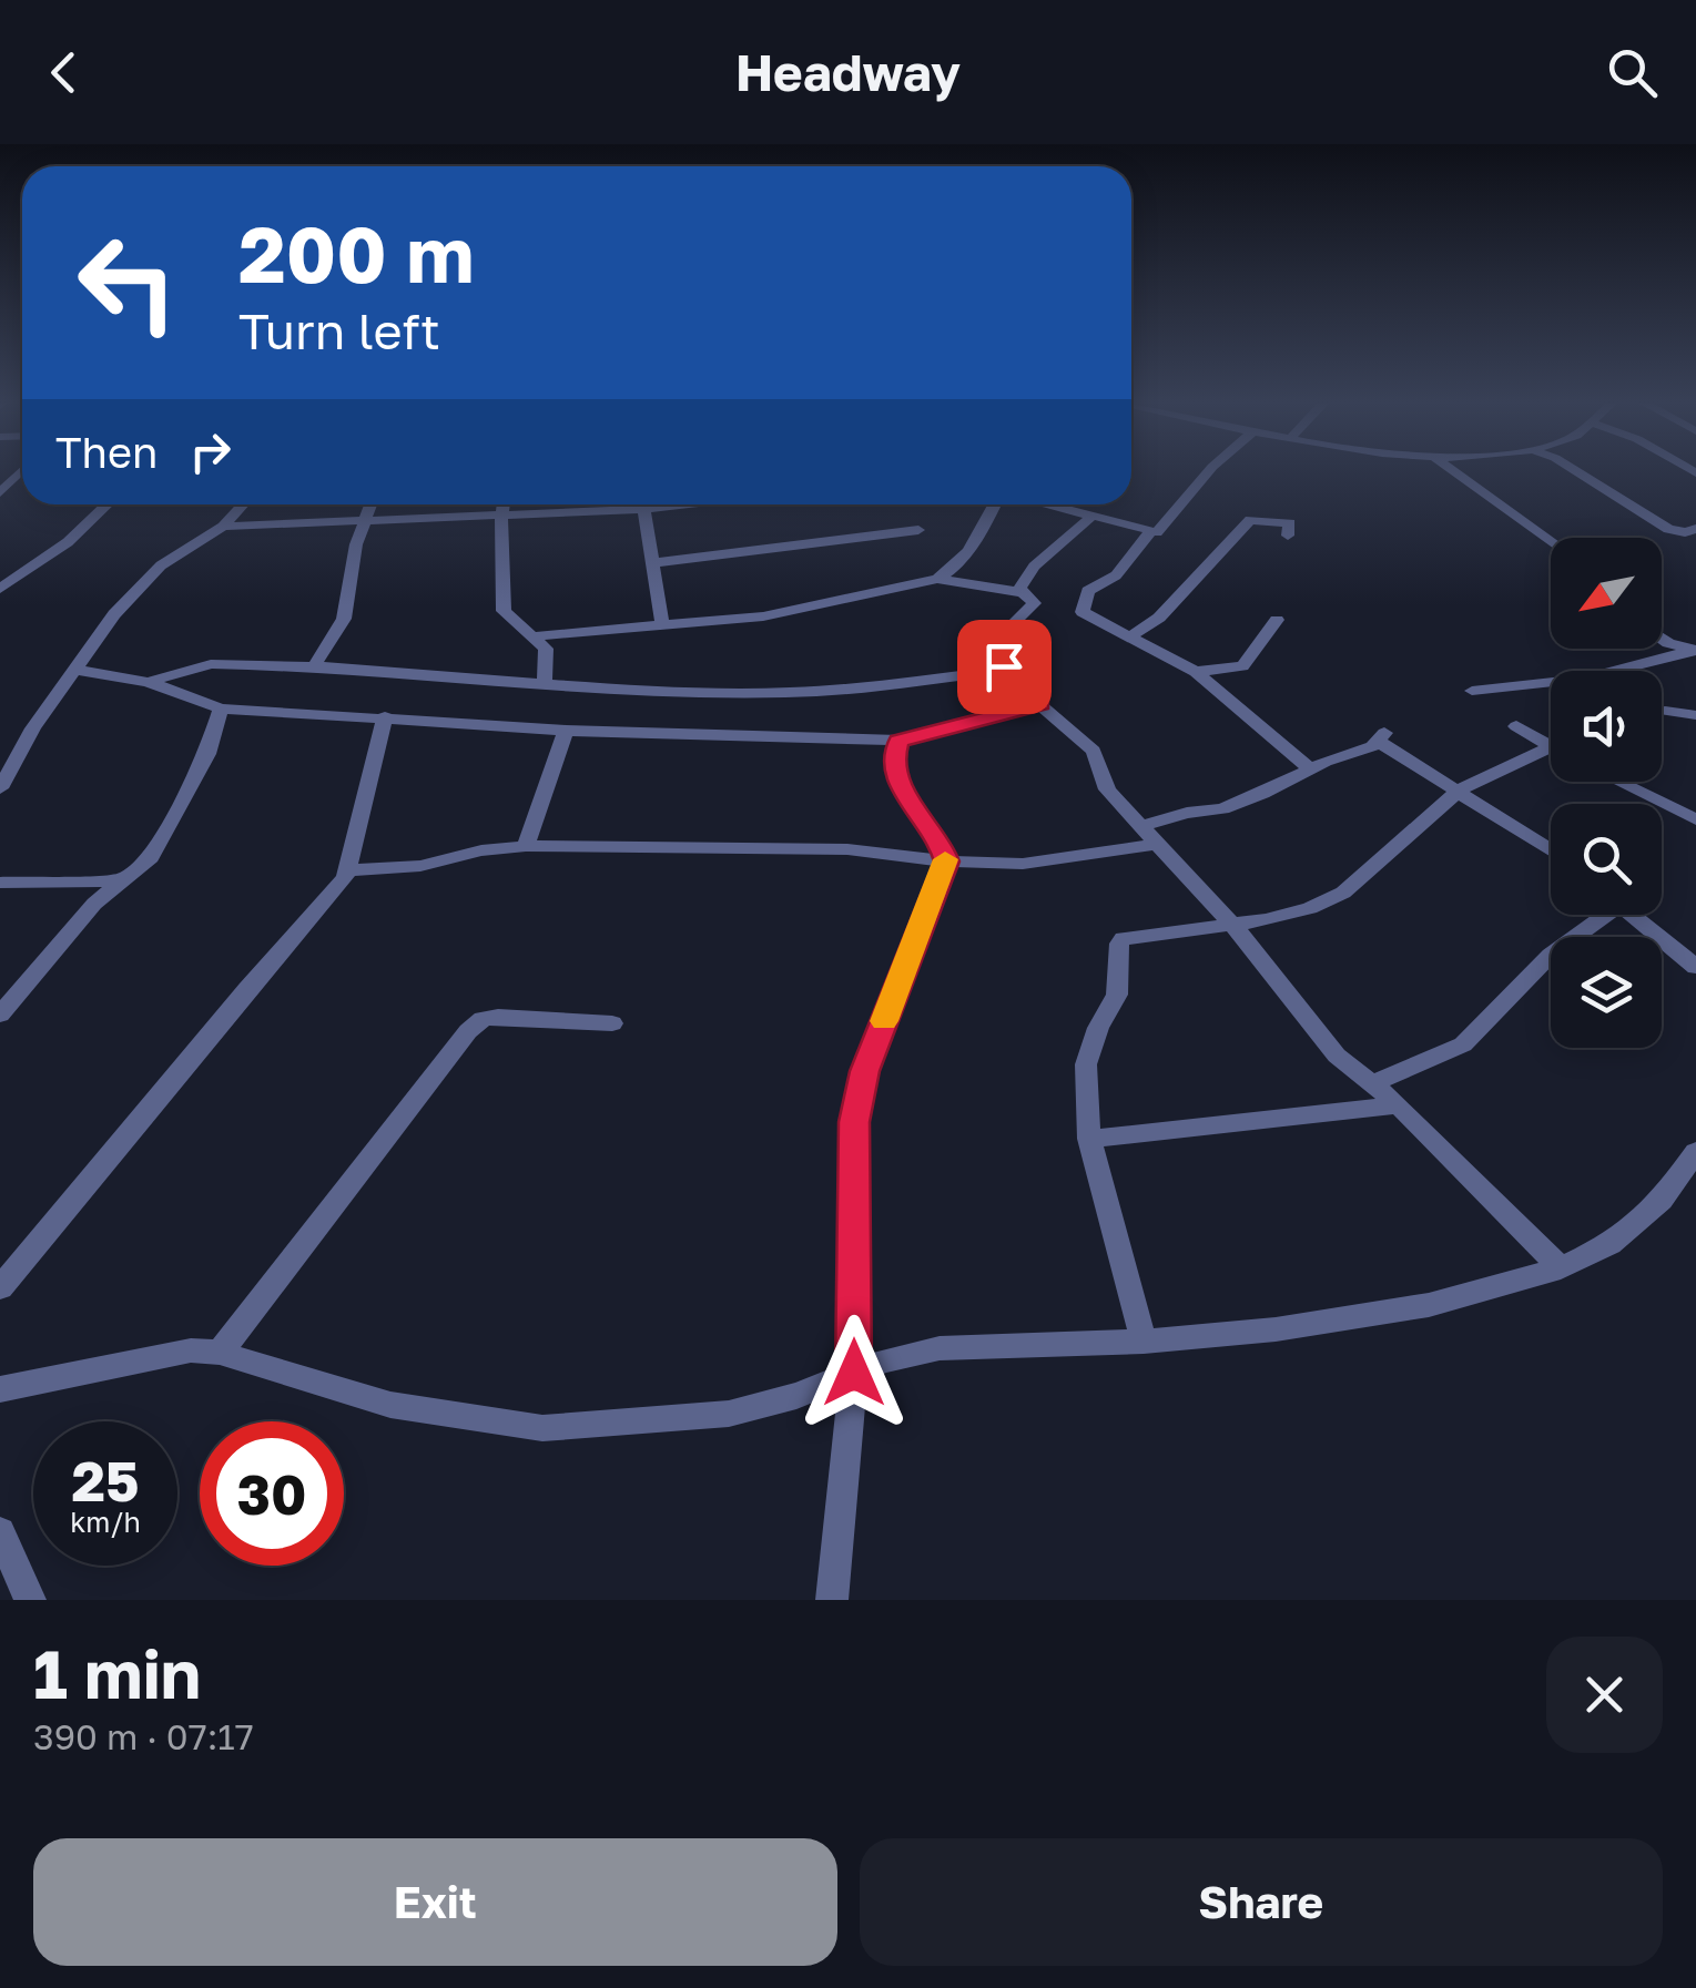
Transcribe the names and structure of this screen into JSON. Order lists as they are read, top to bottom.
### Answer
{
  "north": "bottom left",
  "page": {
    "header": "Headway",
    "turn": ["200 m", "Turn left"],
    "then": "Then",
    "speed": "25 km/h",
    "limit": "30",
    "heading": ["1 min", "390 m · 07:17"],
    "buttons": ["Exit", "Share"]
  }
}
